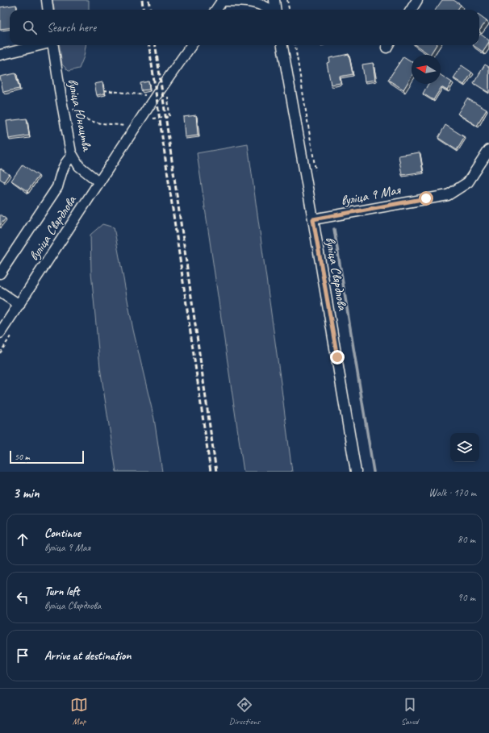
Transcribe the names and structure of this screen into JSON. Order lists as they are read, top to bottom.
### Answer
{
  "streets": {
    "street": ["вуліца Юнацтва", "вуліца 9 Мая", "вуліца Свярдлова"]
  },
  "crossings": [
    ["вуліца Юнацтва", "вуліца Свярдлова"],
    ["вуліца 9 Мая", "вуліца Свярдлова"]
  ],
  "scale_bar": "50 m",
  "north": "left",
  "page": {
    "search": "Search here",
    "scale": "50 m",
    "heading": ["3 min", "Walk · 170 m"],
    "list": [
      ["Continue", "вуліца 9 Мая", "80 m"],
      ["Turn left", "вуліца Свярдлова", "90 m"],
      "Arrive at destination"
    ],
    "nav": ["Map", "Directions", "Saved"]
  }
}
